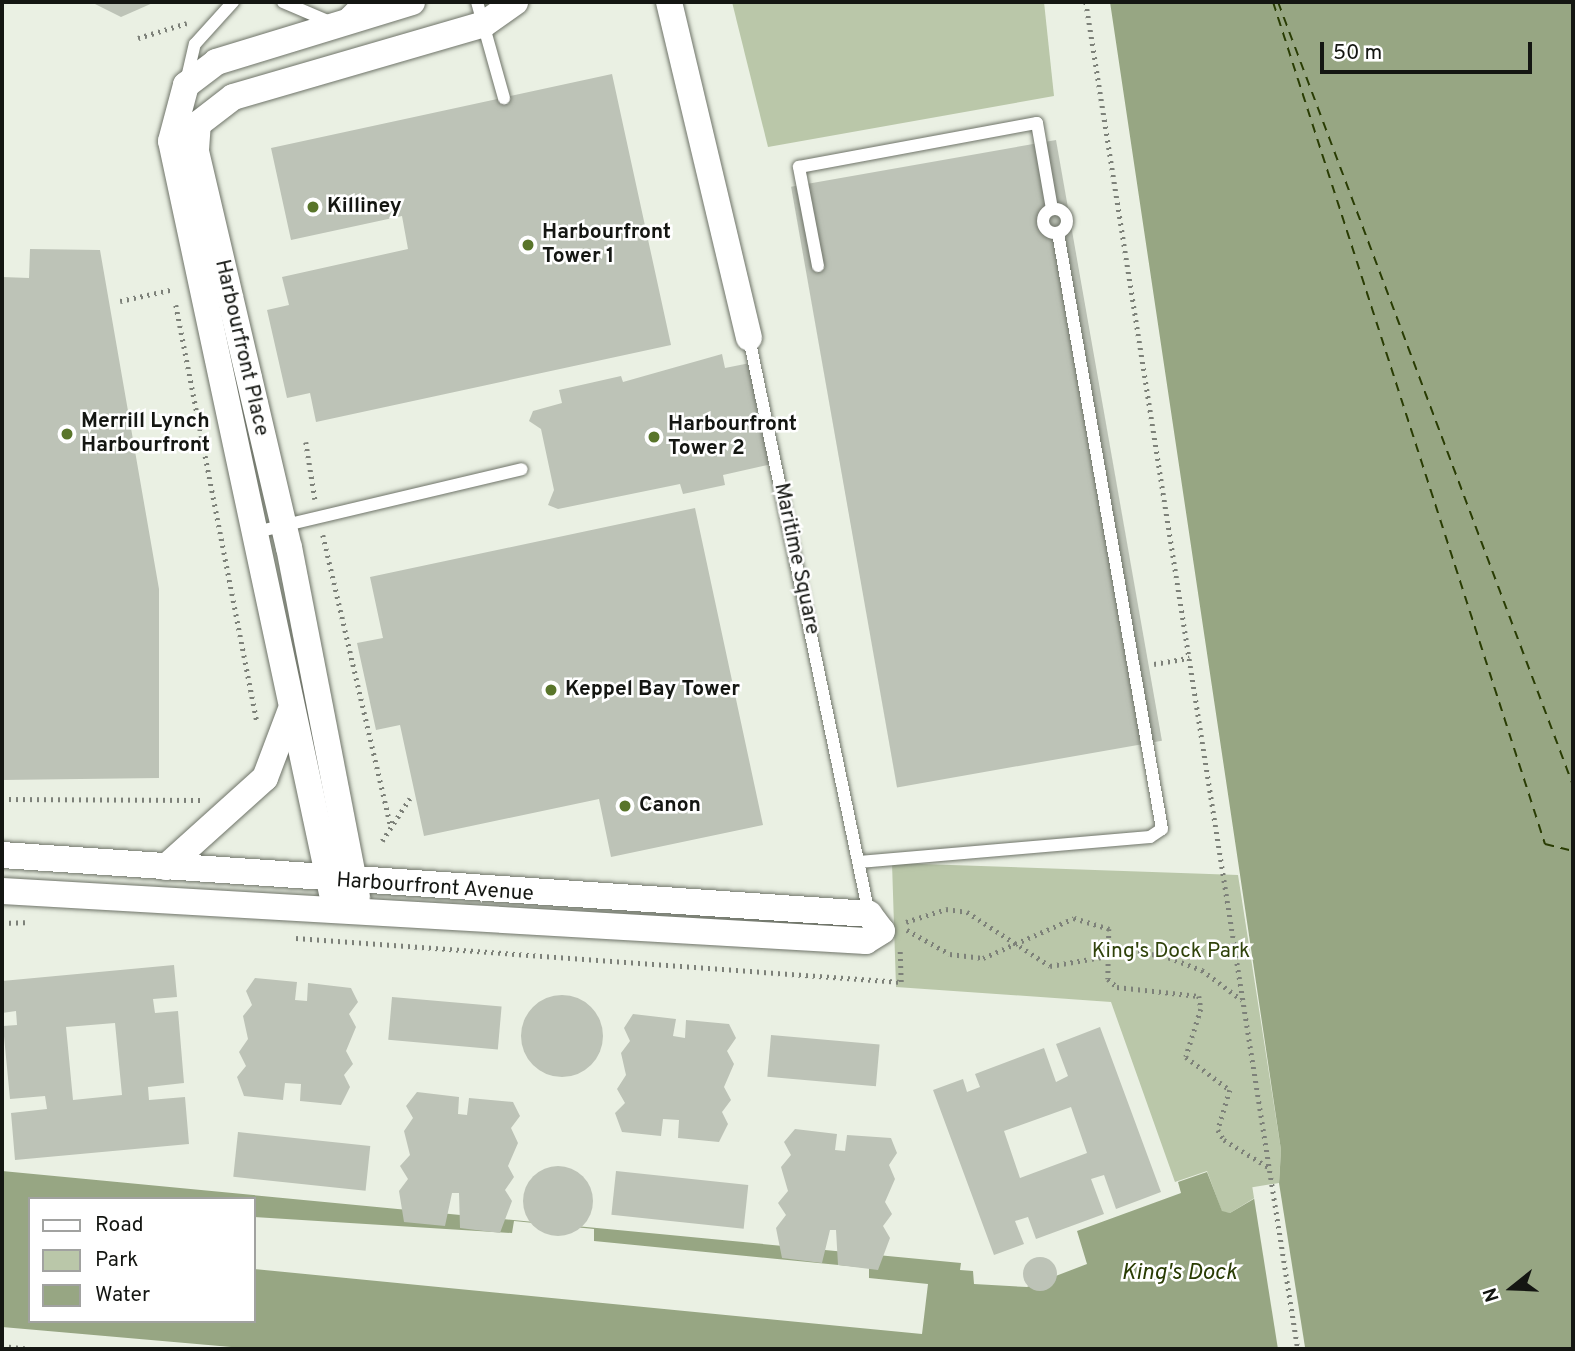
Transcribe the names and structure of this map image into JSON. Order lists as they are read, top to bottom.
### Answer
{
  "streets": {
    "street": ["Harbourfront Place", "Maritime Square", "Harbourfront Avenue"]
  },
  "crossings": [
    ["Harbourfront Place", "Harbourfront Avenue"],
    ["Maritime Square", "Harbourfront Avenue"]
  ],
  "water": ["King's Dock"],
  "parks": ["King's Dock Park"],
  "places": [
    "Killiney",
    "Harbourfront Tower 1",
    "Merrill Lynch Harbourfront",
    "Harbourfront Tower 2",
    "Keppel Bay Tower",
    "Canon"
  ],
  "legend": ["Road", "Park", "Water"],
  "scale_bar": "50 m",
  "north": "left"
}
